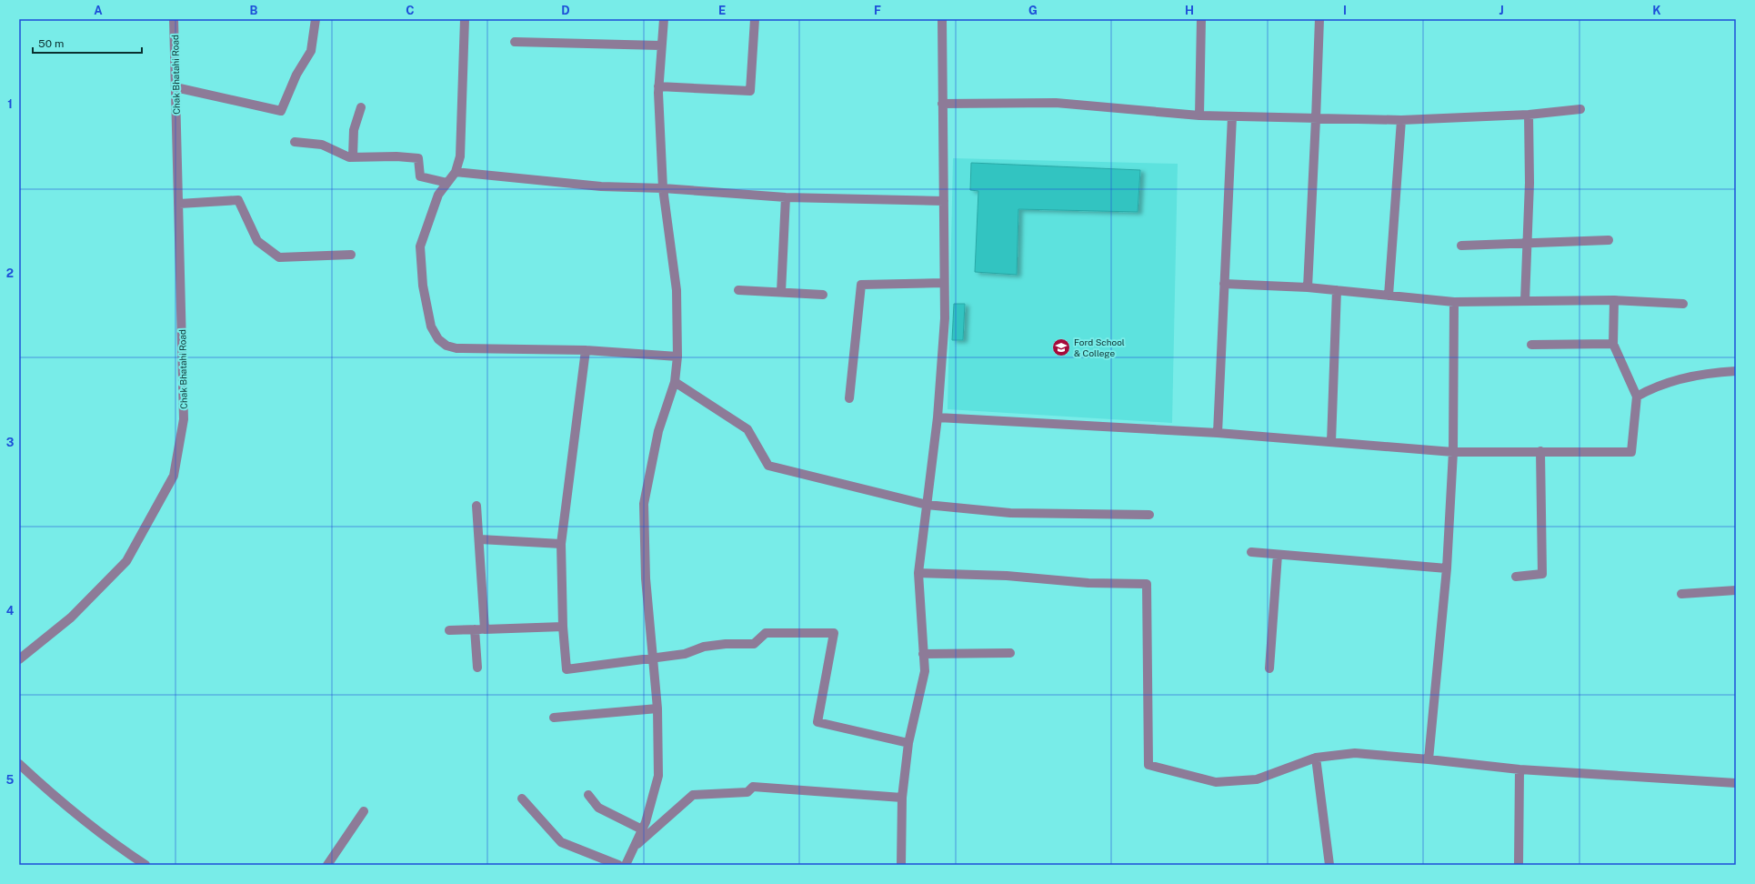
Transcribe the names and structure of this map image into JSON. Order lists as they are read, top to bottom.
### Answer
{
  "streets": {
    "street": ["Chak Bhatahi Road"]
  },
  "places": {
    "school or university": ["Ford School & College"]
  },
  "scale_bar": "50 m",
  "grid": {
    "columns": [
      "A",
      "B",
      "C",
      "D",
      "E",
      "F",
      "G",
      "H",
      "I",
      "J",
      "K"
    ],
    "rows": [
      "1",
      "2",
      "3",
      "4",
      "5"
    ]
  }
}
